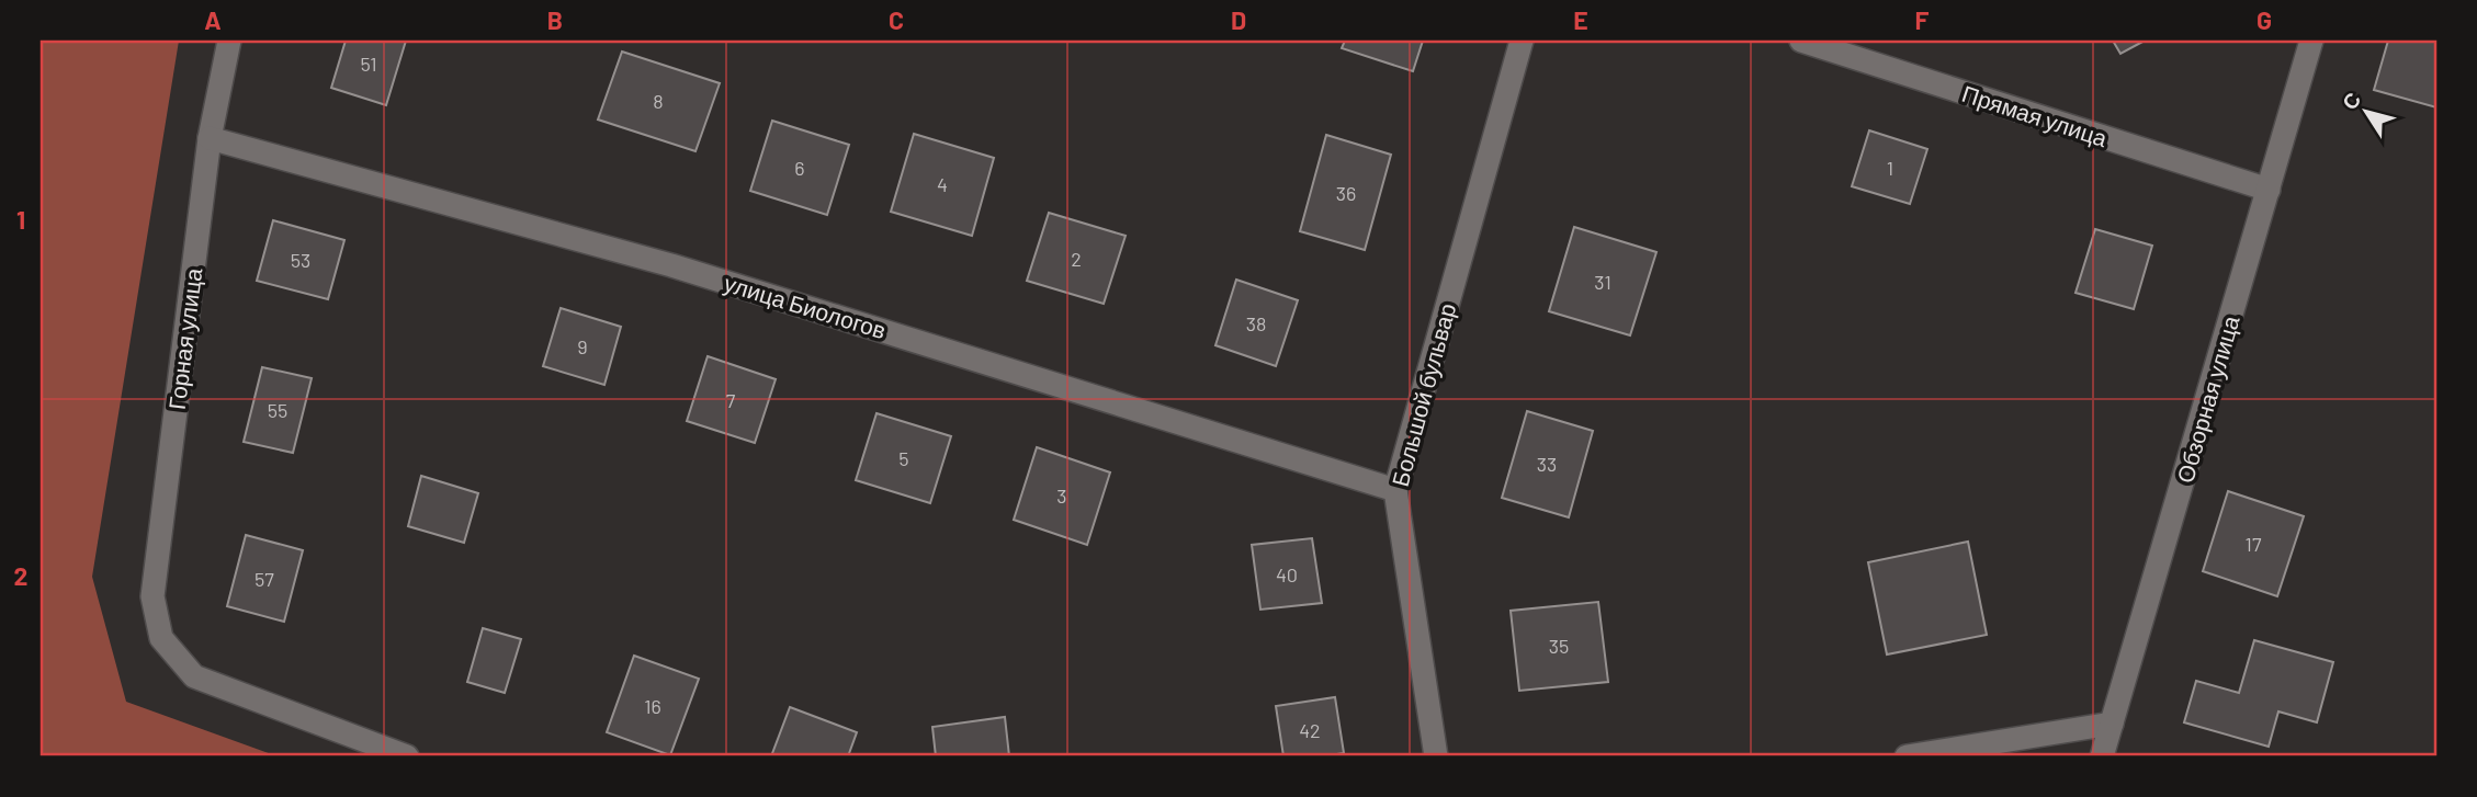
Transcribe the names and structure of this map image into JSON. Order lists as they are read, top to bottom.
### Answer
{
  "streets": {
    "street": [
      "Прямая улица",
      "улица Биологов",
      "Горная улица",
      "Большой бульвар",
      "Обзорная улица"
    ]
  },
  "crossings": [
    ["Прямая улица", "Обзорная улица"],
    ["улица Биологов", "Горная улица"],
    ["улица Биологов", "Большой бульвар"]
  ],
  "house_numbers": [
    "51",
    "8",
    "6",
    "1",
    "4",
    "36",
    "2",
    "53",
    "31",
    "38",
    "9",
    "7",
    "55",
    "5",
    "33",
    "3",
    "17",
    "40",
    "57",
    "35",
    "16",
    "42"
  ],
  "north": "top left",
  "grid": {
    "columns": [
      "A",
      "B",
      "C",
      "D",
      "E",
      "F",
      "G"
    ],
    "rows": ["1", "2"]
  }
}
